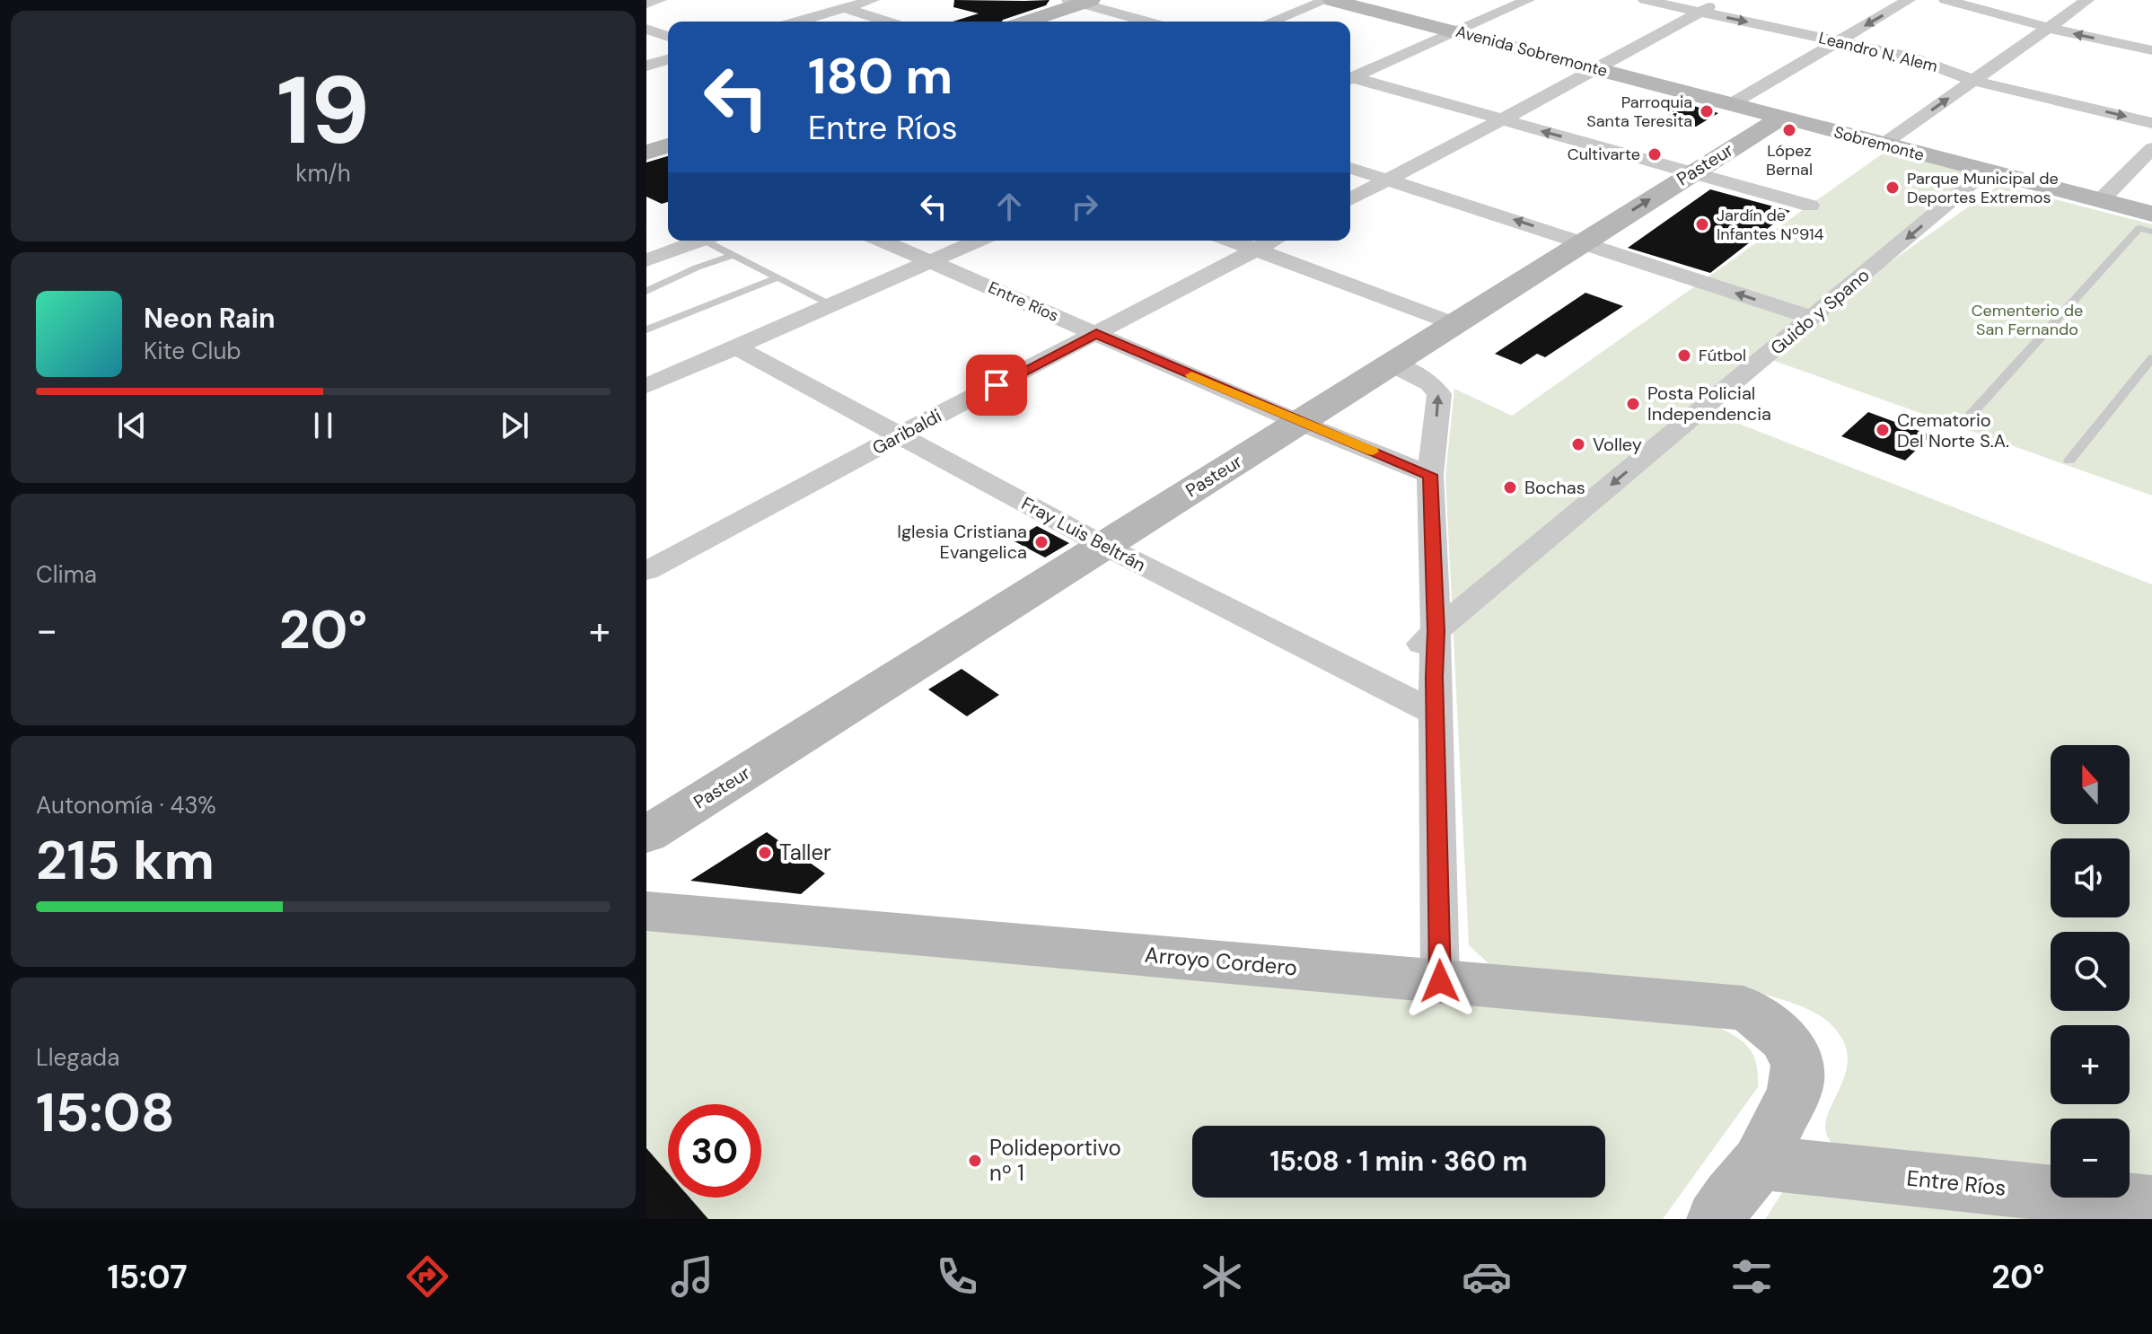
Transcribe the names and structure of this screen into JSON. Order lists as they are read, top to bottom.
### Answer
{
  "streets": {
    "street": [
      "Avenida Sobremonte",
      "Leandro N. Alem",
      "Sobremonte",
      "Pasteur",
      "Entre Ríos",
      "Guido y Spano",
      "Garibaldi",
      "Fray Luis Beltrán",
      "Arroyo Cordero"
    ]
  },
  "crossings": [
    ["Avenida Sobremonte", "Sobremonte"],
    ["Sobremonte", "Pasteur"],
    ["Sobremonte", "Guido y Spano"],
    ["Pasteur", "Entre Ríos"],
    ["Pasteur", "Fray Luis Beltrán"],
    ["Entre Ríos", "Garibaldi"],
    ["Entre Ríos", "Arroyo Cordero"],
    ["Garibaldi", "Fray Luis Beltrán"]
  ],
  "one_way": ["Guido y Spano"],
  "parks": ["Cementerio de San Fernando"],
  "places": [
    "Parroquia Santa Teresita",
    "López Bernal",
    "Cultivarte",
    "Parque Municipal de Deportes Extremos",
    "Jardín de Infantes Nº914",
    "Fútbol",
    "Posta Policial Independencia",
    "Crematorio Del Norte S.A.",
    "Volley",
    "Bochas",
    "Iglesia Cristiana Evangelica",
    "Taller",
    "Polideportivo nº 1"
  ],
  "north": "top",
  "page": {
    "tile": [
      ["19", "km/h"],
      "Clima",
      ["Autonomía · 43%", "215 km"],
      ["Llegada", "15:08"]
    ],
    "turn": ["180 m", "Entre Ríos"],
    "song": ["Neon Rain", "Kite Club"],
    "heat": ["−", "20°", "+"],
    "map_buttons": ["+", "−"],
    "limit": "30",
    "trip": "15:08 · 1 min · 360 m",
    "tabs": ["15:07", "20°"]
  }
}
